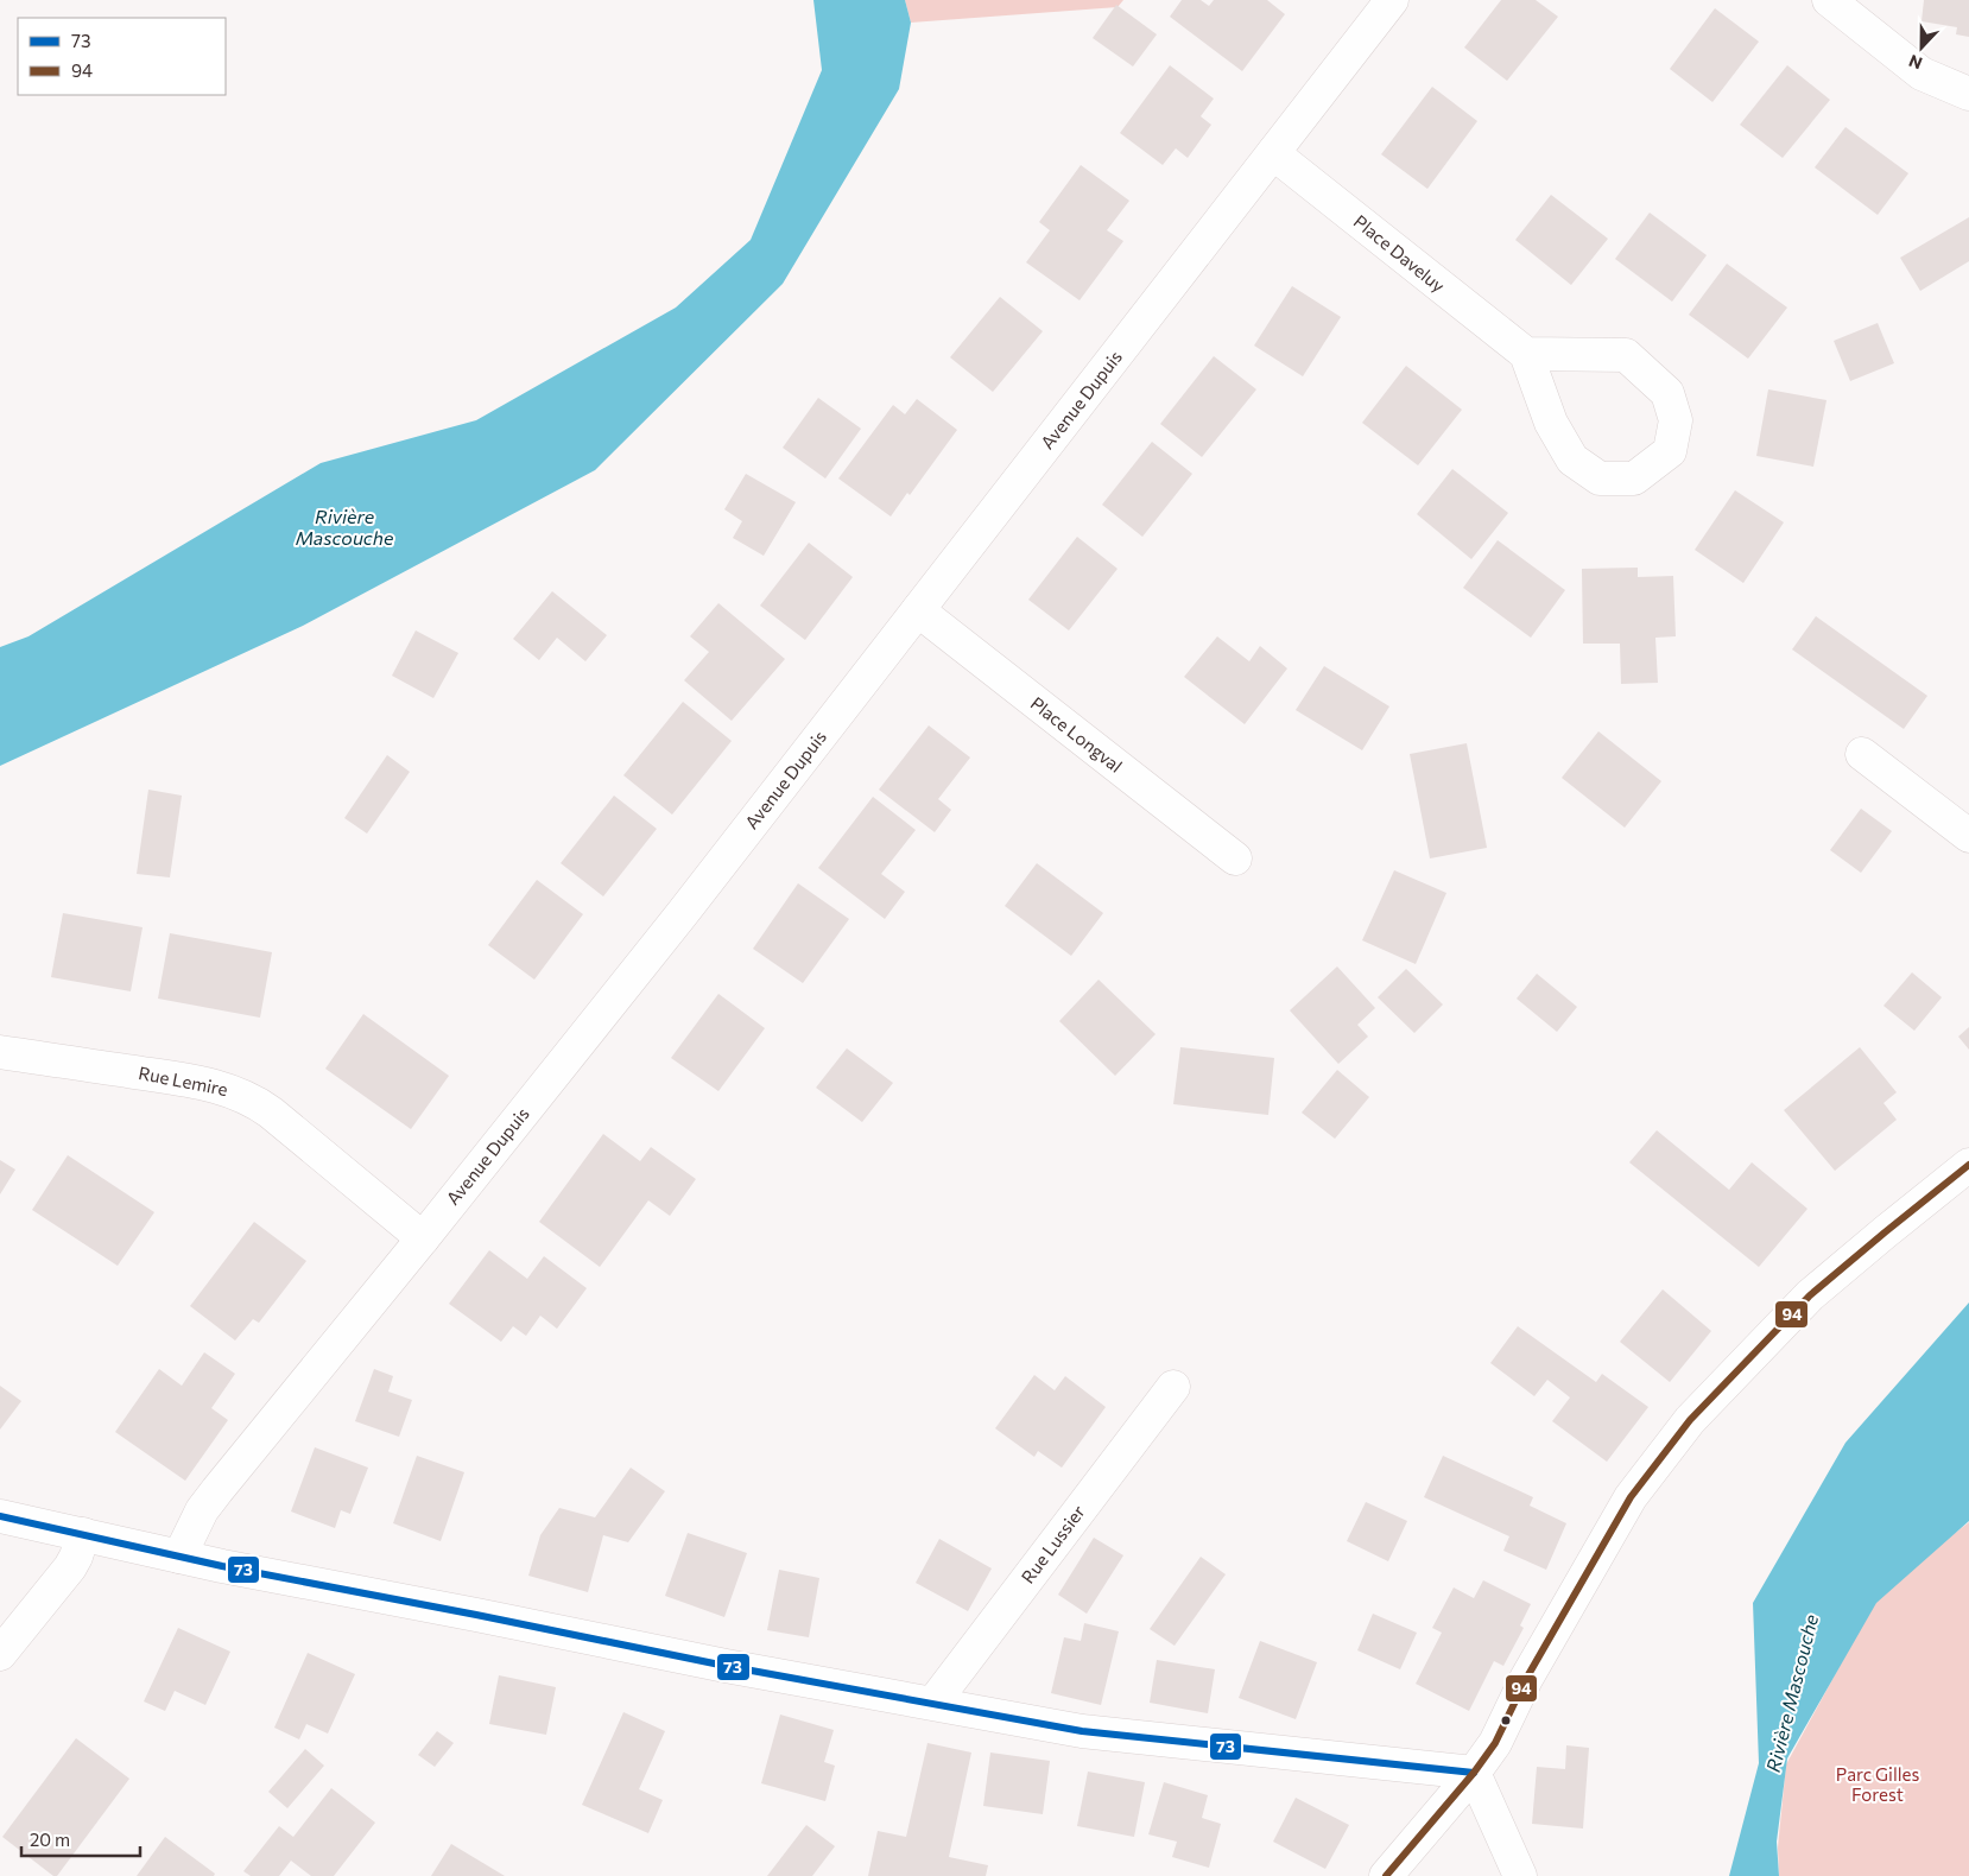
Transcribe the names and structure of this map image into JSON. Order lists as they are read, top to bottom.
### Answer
{
  "streets": {
    "street": [
      "Place Daveluy",
      "Avenue Dupuis",
      "Place Longval",
      "Rue Lemire",
      "Rue Lussier"
    ]
  },
  "crossings": [
    ["Place Daveluy", "Avenue Dupuis"],
    ["Avenue Dupuis", "Place Longval"],
    ["Avenue Dupuis", "Rue Lemire"]
  ],
  "water": ["Rivière Mascouche"],
  "parks": ["Parc Gilles Forest"],
  "lines": ["transit line 94", "transit line 73"],
  "legend": ["73", "94"],
  "scale_bar": "20 m",
  "north": "bottom"
}
